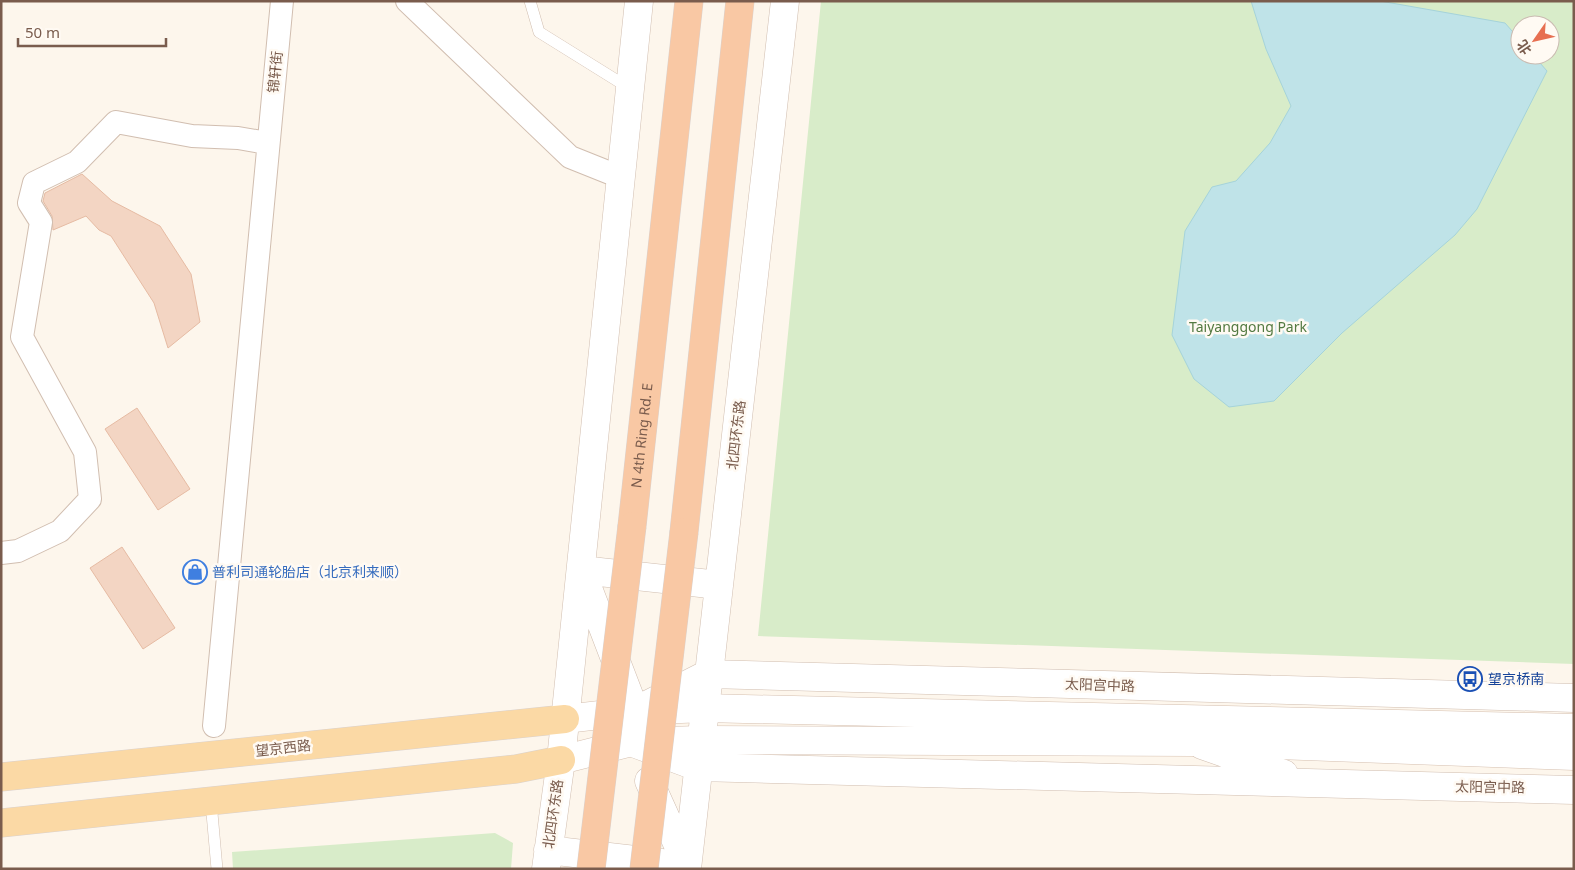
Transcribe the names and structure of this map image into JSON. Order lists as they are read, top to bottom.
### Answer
{
  "streets": {
    "highway": ["N 4th Ring Rd. E"],
    "main road": ["望京西路"],
    "street": ["锦轩街", "北四环东路", "太阳宫中路"]
  },
  "crossings": [
    ["北四环东路", "太阳宫中路"],
    ["北四环东路", "望京西路"]
  ],
  "parks": ["Taiyanggong Park"],
  "places": {
    "shop": ["普利司通轮胎店（北京利来顺）"],
    "bus stop": ["望京桥南"]
  },
  "scale_bar": "50 m",
  "north": "bottom left"
}
